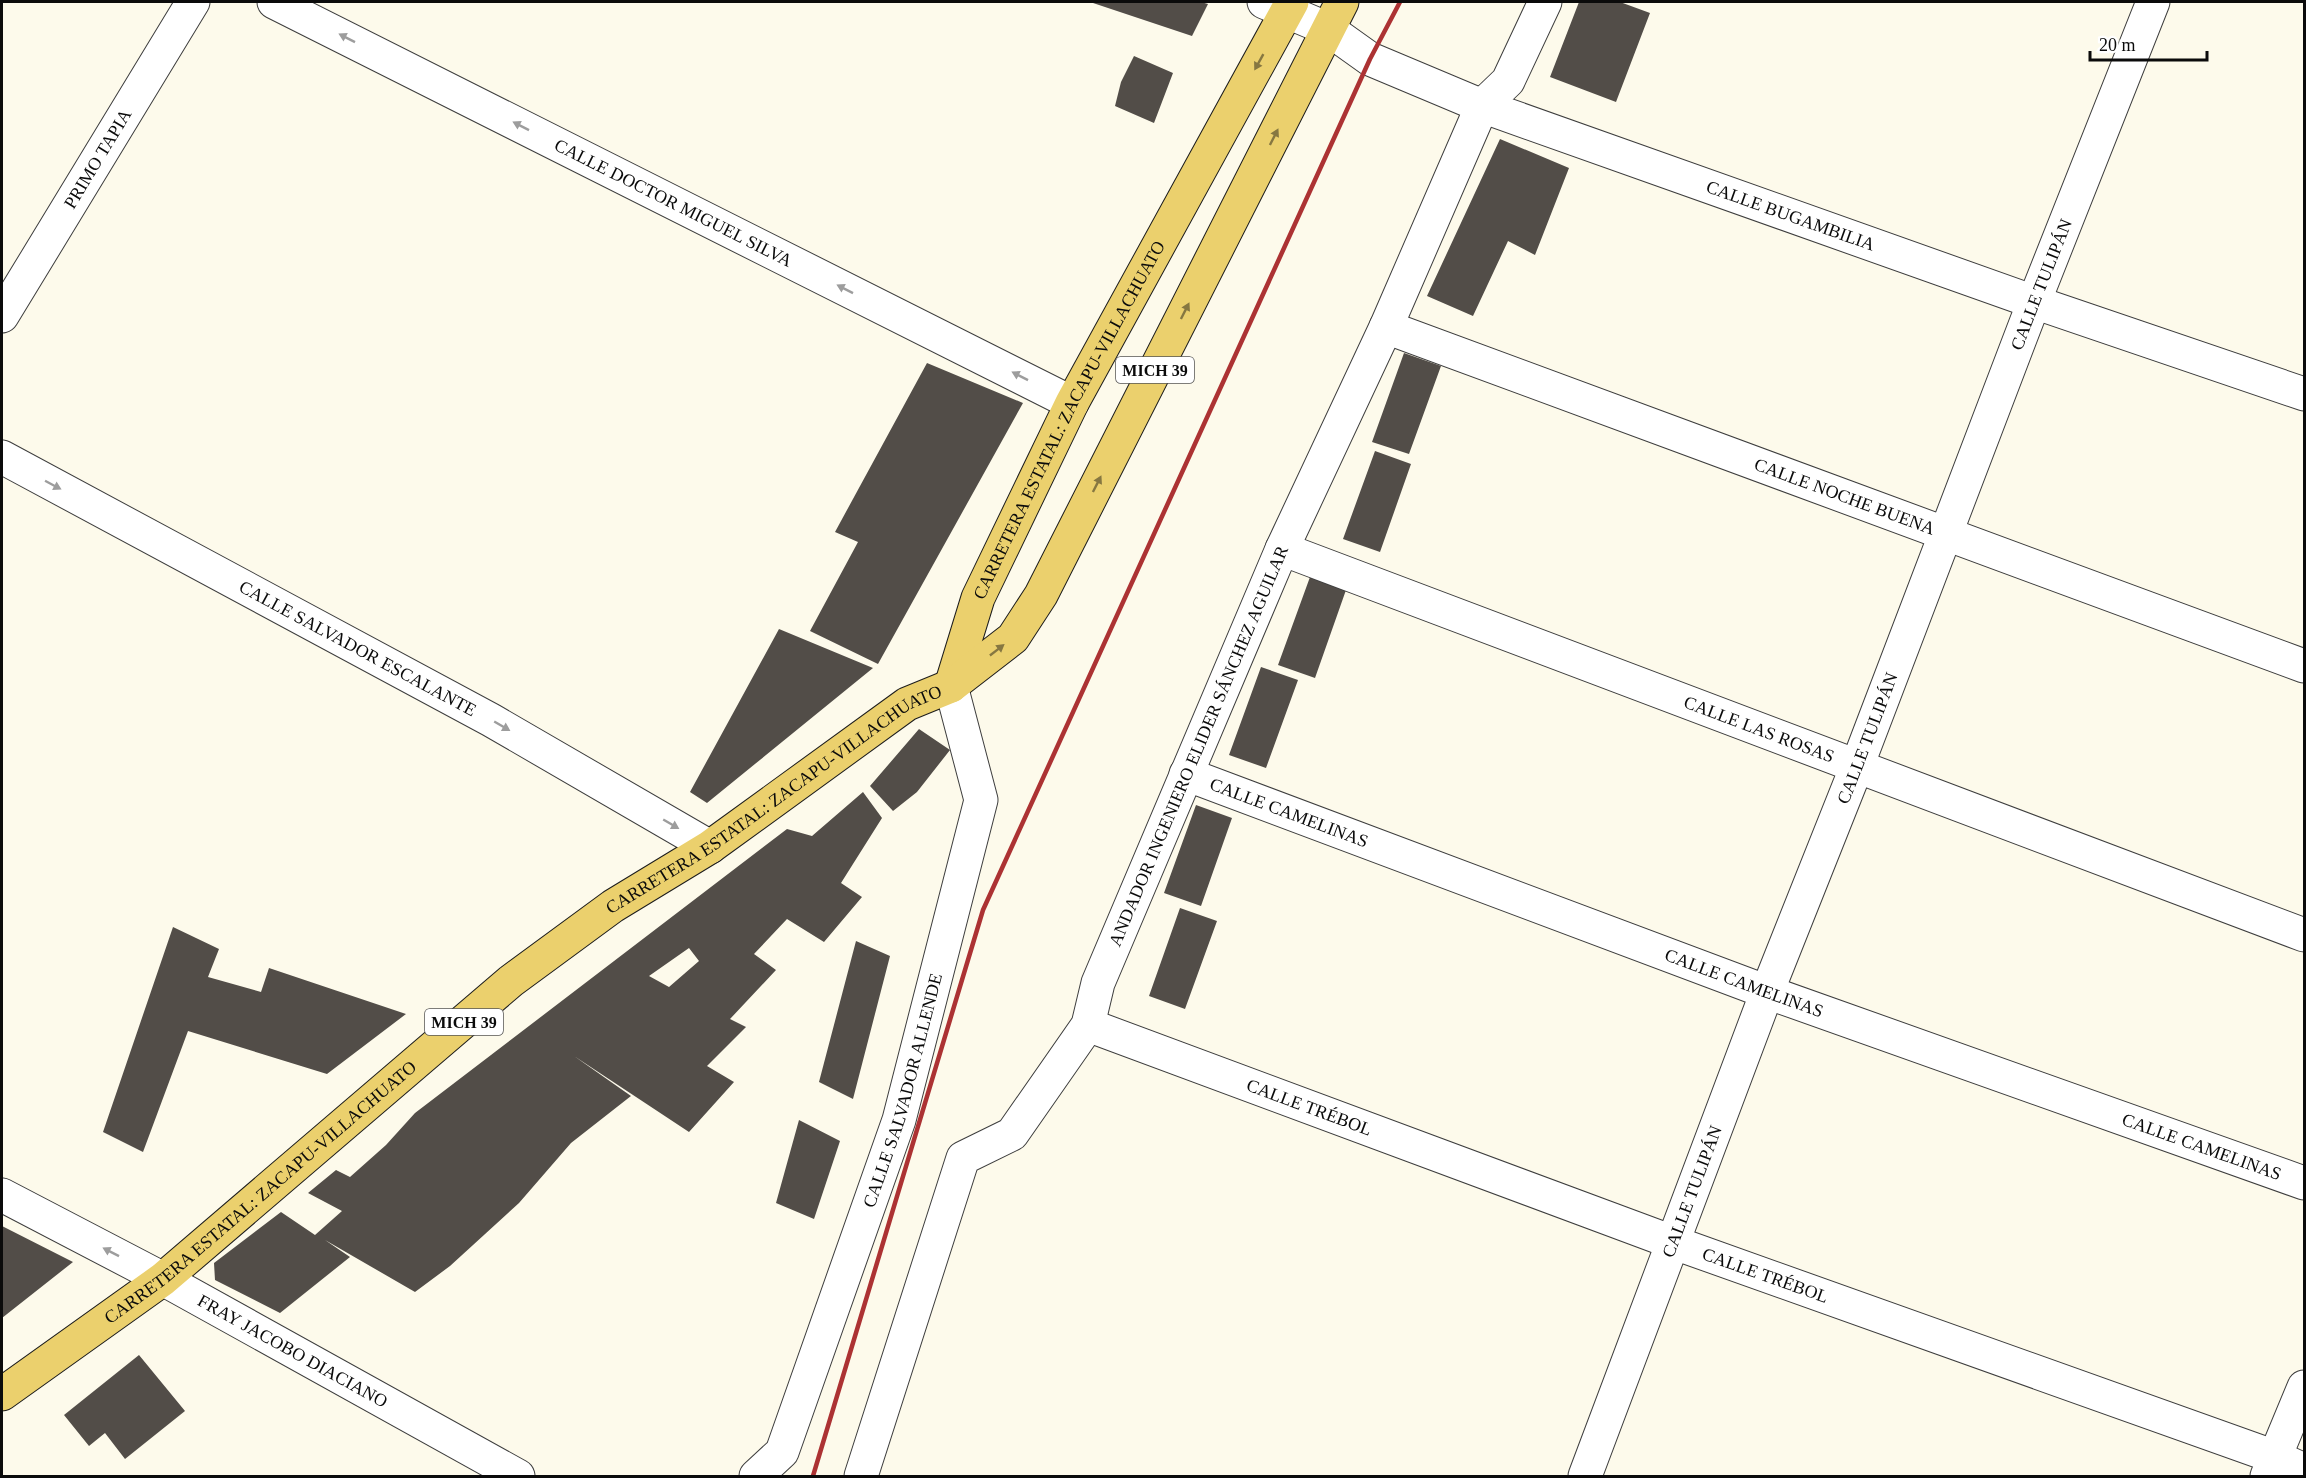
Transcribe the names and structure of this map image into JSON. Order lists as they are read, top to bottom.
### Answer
{
  "streets": {
    "main road": ["MICH 39", "CARRETERA ESTATAL: ZACAPU-VILLACHUATO"],
    "street": [
      "PRIMO TAPIA",
      "CALLE DOCTOR MIGUEL SILVA",
      "CALLE BUGAMBILIA",
      "CALLE TULIPÁN",
      "CALLE NOCHE BUENA",
      "CALLE SALVADOR ESCALANTE",
      "CALLE LAS ROSAS",
      "ANDADOR INGENIERO ELIDER SÁNCHEZ AGUILAR",
      "CALLE CAMELINAS",
      "CALLE SALVADOR ALLENDE",
      "CALLE TRÉBOL",
      "FRAY JACOBO DIACIANO"
    ]
  },
  "crossings": [
    ["CALLE DOCTOR MIGUEL SILVA", "CARRETERA ESTATAL: ZACAPU-VILLACHUATO"],
    ["CALLE BUGAMBILIA", "CALLE TULIPÁN"],
    ["CALLE BUGAMBILIA", "MICH 39"],
    ["CALLE BUGAMBILIA", "CARRETERA ESTATAL: ZACAPU-VILLACHUATO"],
    ["CALLE BUGAMBILIA", "ANDADOR INGENIERO ELIDER SÁNCHEZ AGUILAR"],
    ["CALLE TULIPÁN", "CALLE NOCHE BUENA"],
    ["CALLE TULIPÁN", "CALLE LAS ROSAS"],
    ["CALLE TULIPÁN", "CALLE CAMELINAS"],
    ["CALLE TULIPÁN", "CALLE TRÉBOL"],
    ["MICH 39", "CARRETERA ESTATAL: ZACAPU-VILLACHUATO"],
    ["MICH 39", "CALLE SALVADOR ALLENDE"],
    ["CARRETERA ESTATAL: ZACAPU-VILLACHUATO", "CALLE SALVADOR ESCALANTE"],
    ["CARRETERA ESTATAL: ZACAPU-VILLACHUATO", "CALLE SALVADOR ALLENDE"],
    ["CARRETERA ESTATAL: ZACAPU-VILLACHUATO", "FRAY JACOBO DIACIANO"],
    ["CALLE NOCHE BUENA", "ANDADOR INGENIERO ELIDER SÁNCHEZ AGUILAR"],
    ["CALLE LAS ROSAS", "ANDADOR INGENIERO ELIDER SÁNCHEZ AGUILAR"],
    ["ANDADOR INGENIERO ELIDER SÁNCHEZ AGUILAR", "CALLE CAMELINAS"],
    ["ANDADOR INGENIERO ELIDER SÁNCHEZ AGUILAR", "CALLE TRÉBOL"]
  ],
  "one_way": ["CALLE DOCTOR MIGUEL SILVA", "CALLE SALVADOR ESCALANTE"],
  "scale_bar": "20 m"
}
